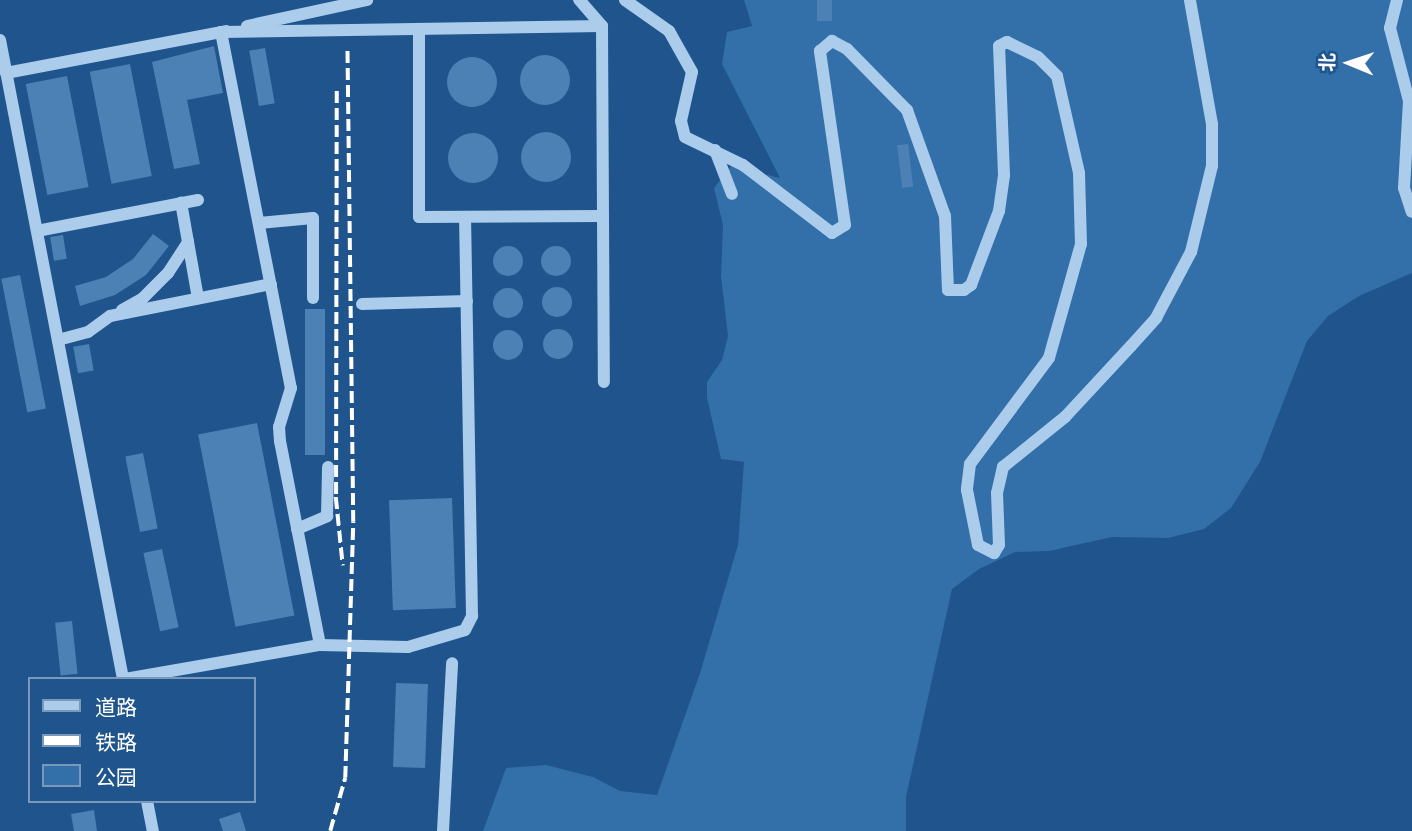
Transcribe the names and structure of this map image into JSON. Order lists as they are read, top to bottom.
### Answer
{
  "legend": ["道路", "铁路", "公园"],
  "north": "left"
}
